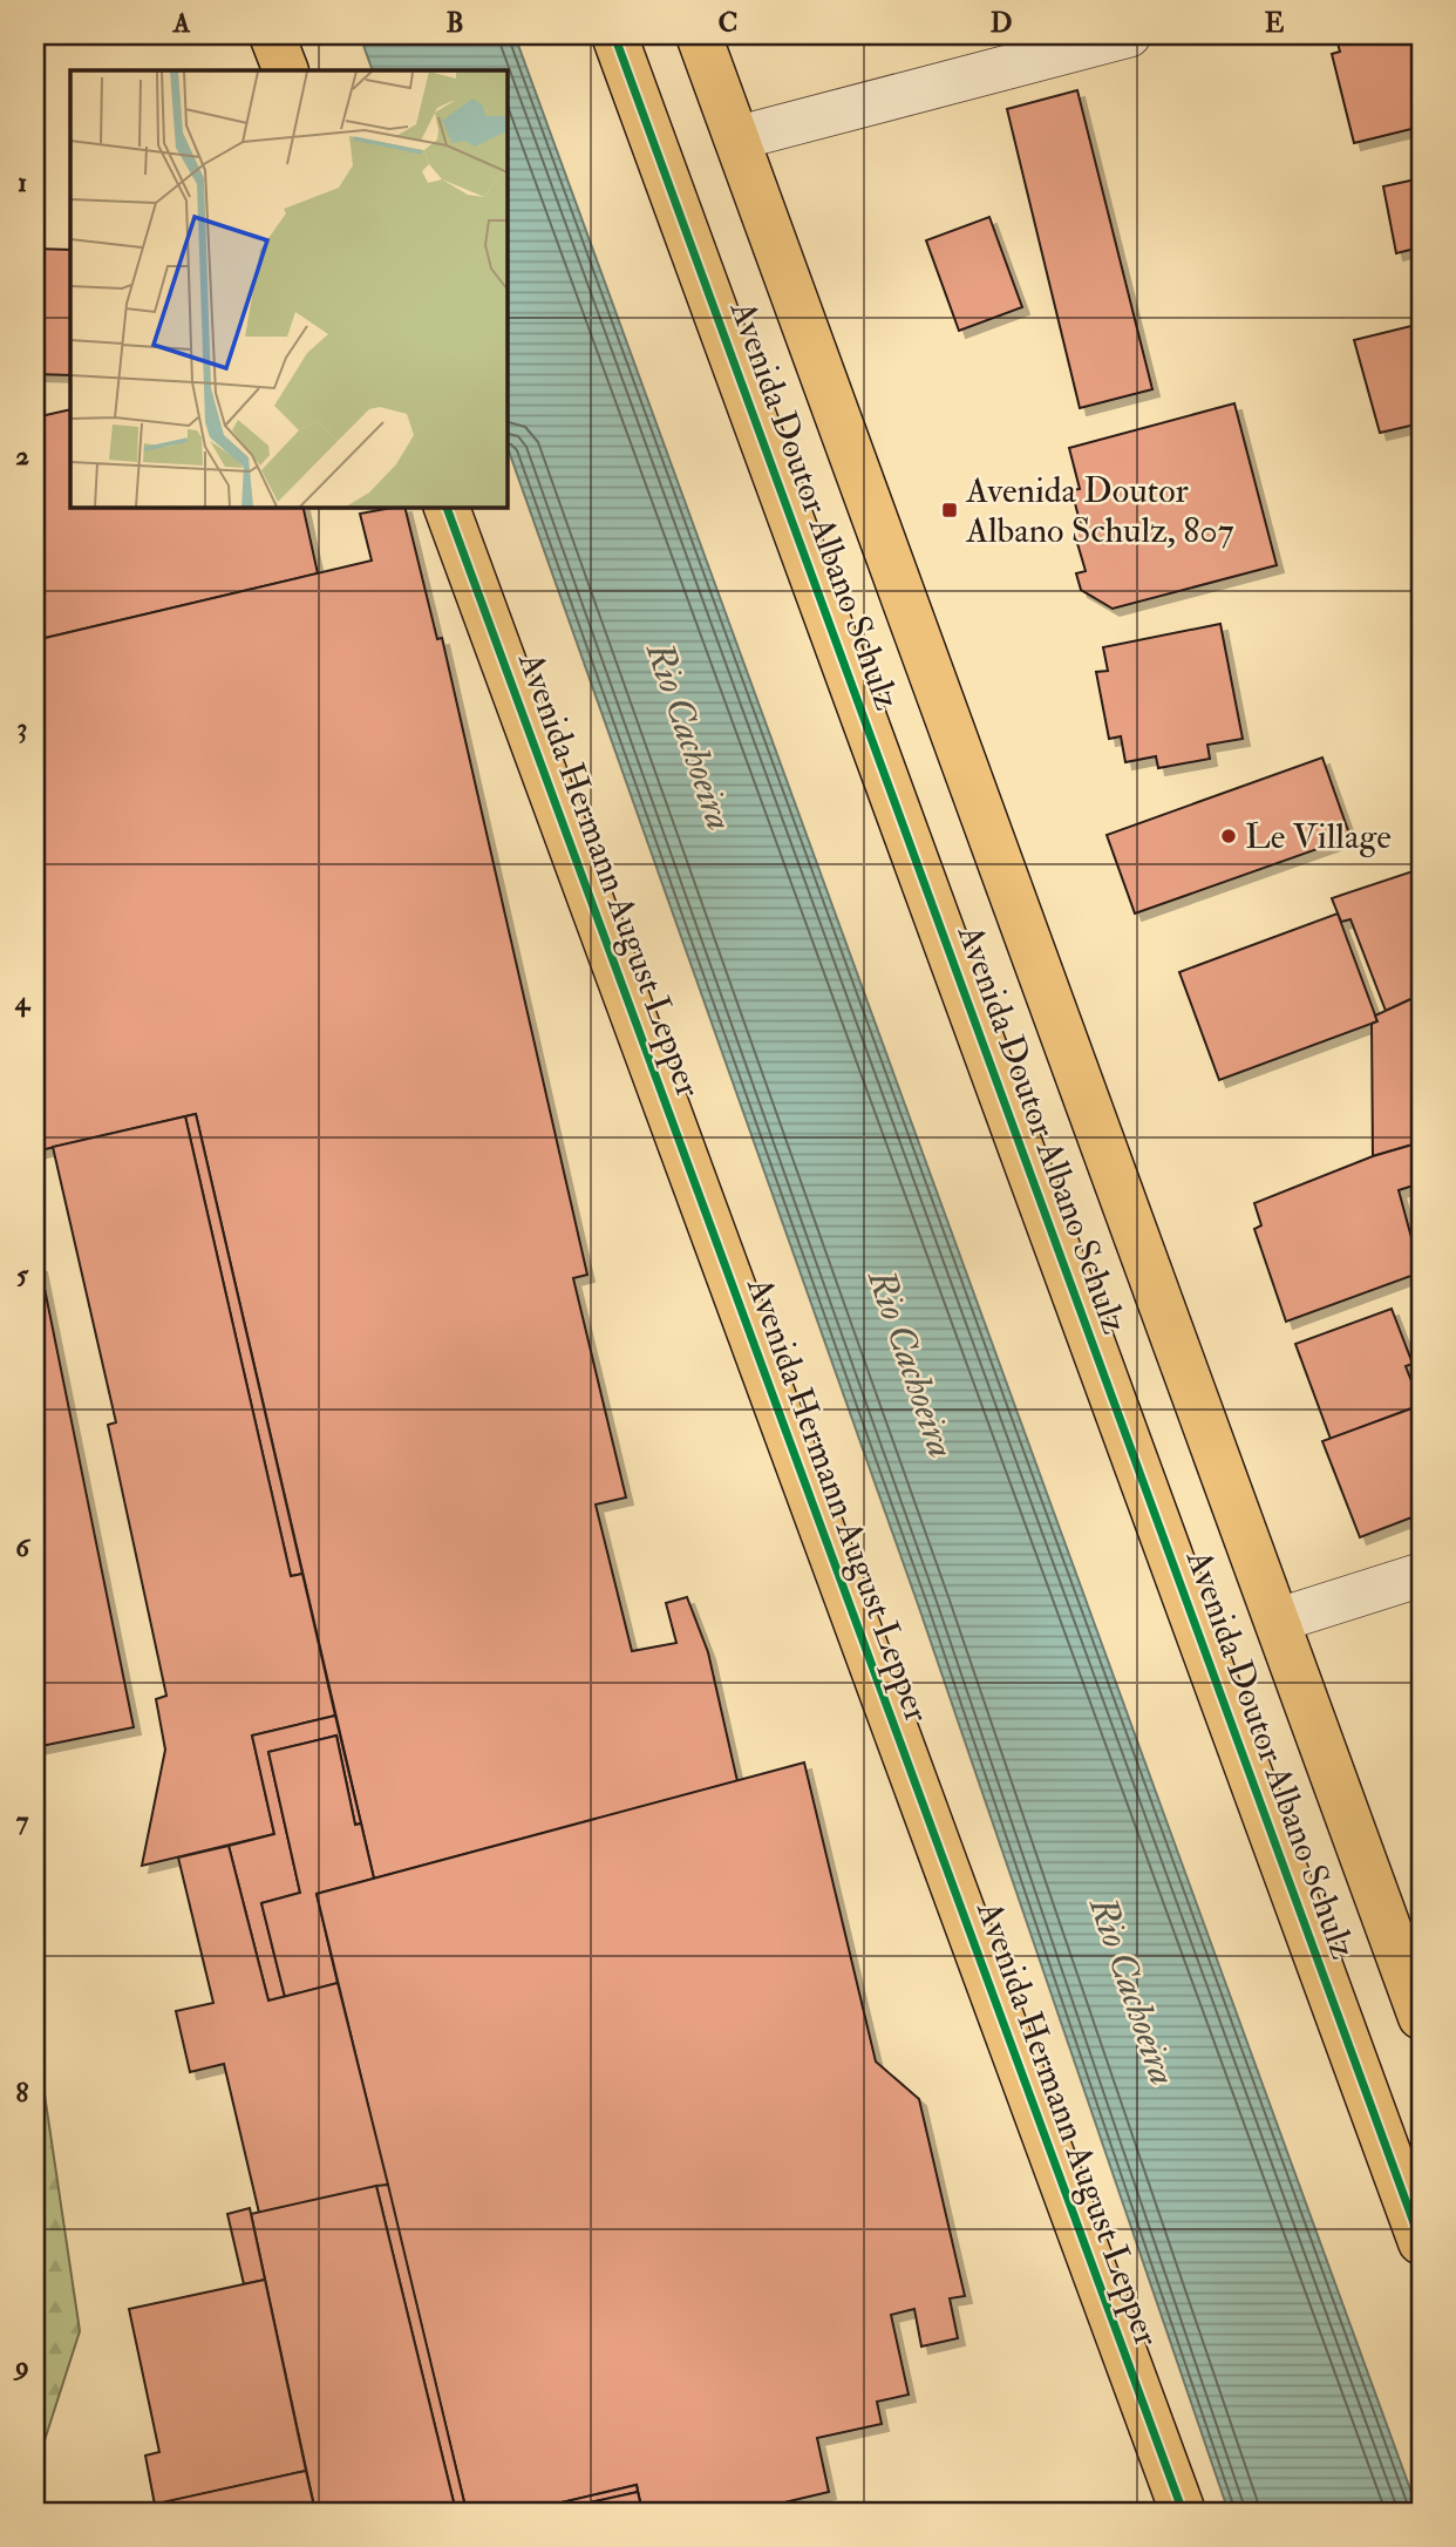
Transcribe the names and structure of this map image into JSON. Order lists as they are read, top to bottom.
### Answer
{
  "streets": {
    "main road": ["Avenida Doutor Albano Schulz", "Avenida Hermann August Lepper"]
  },
  "water": ["Rio Cachoeira"],
  "places": {
    "transit": ["Avenida Doutor Albano Schulz, 807"],
    "other": ["Le Village"]
  },
  "grid": {
    "columns": [
      "A",
      "B",
      "C",
      "D",
      "E"
    ],
    "rows": [
      "1",
      "2",
      "3",
      "4",
      "5",
      "6",
      "7",
      "8",
      "9"
    ]
  }
}
